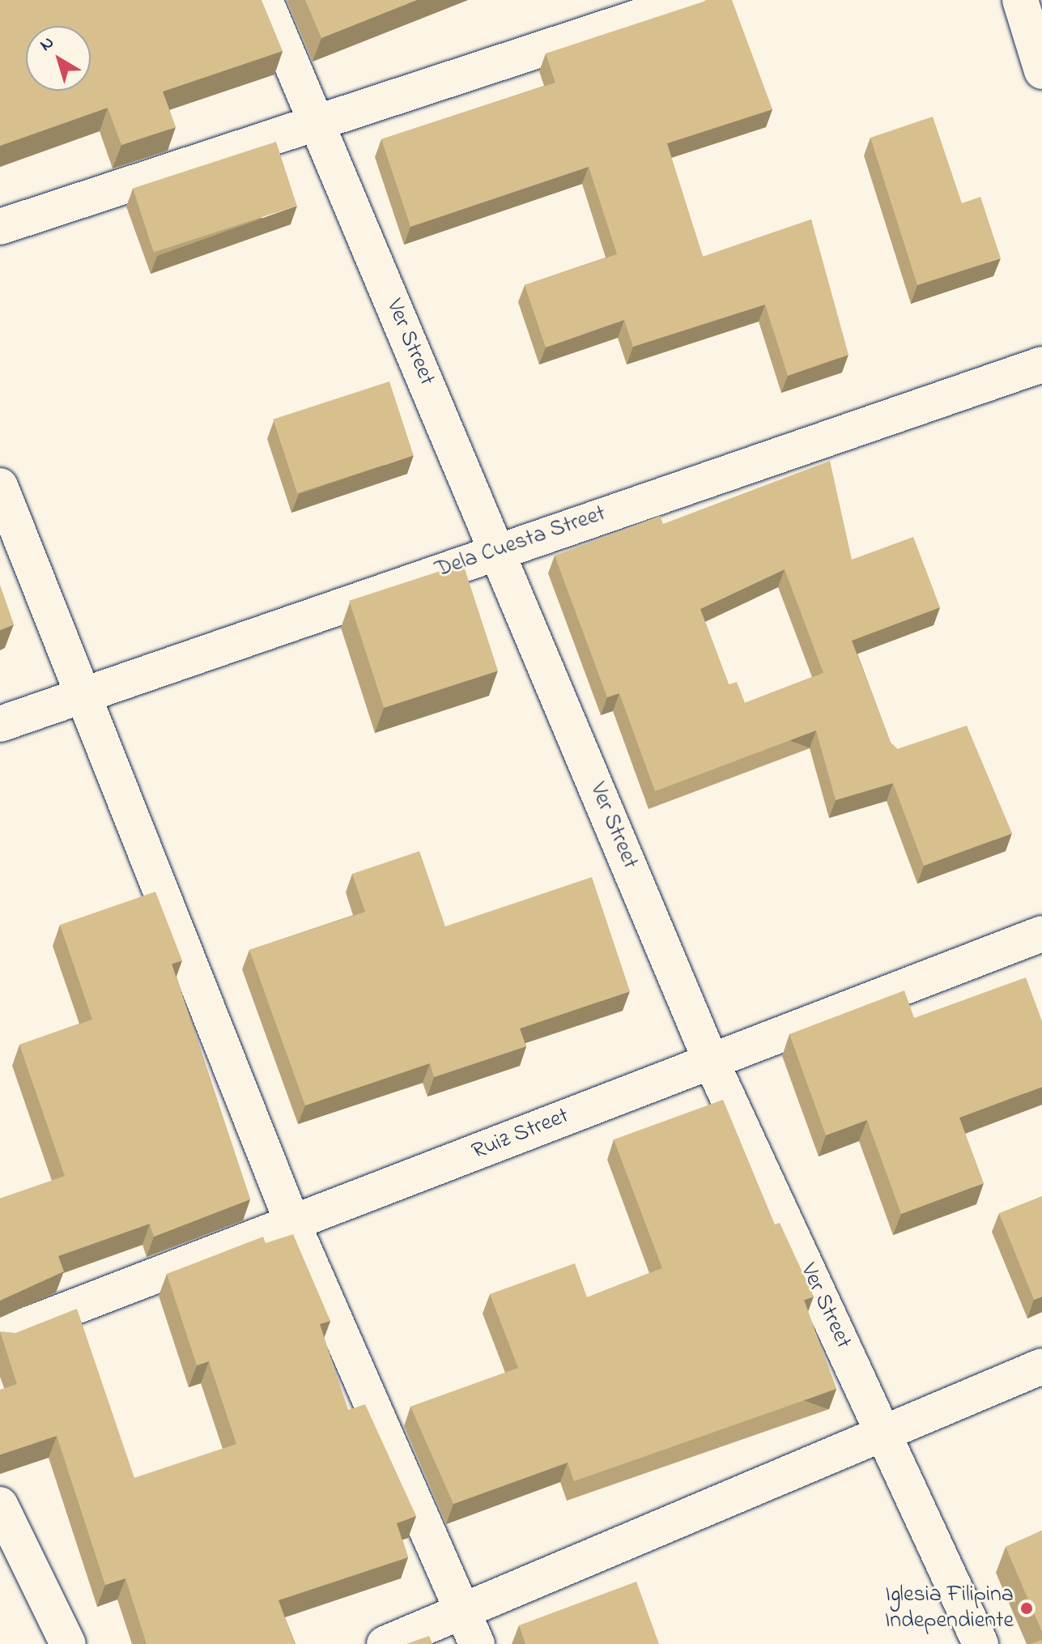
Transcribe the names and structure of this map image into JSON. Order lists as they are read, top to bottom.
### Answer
{
  "streets": {
    "street": ["Ver Street", "Dela Cuesta Street", "Ruiz Street"]
  },
  "crossings": [
    ["Ver Street", "Dela Cuesta Street"],
    ["Ver Street", "Ruiz Street"]
  ],
  "places": ["Iglesia Filipina Independiente"],
  "north": "top left"
}
